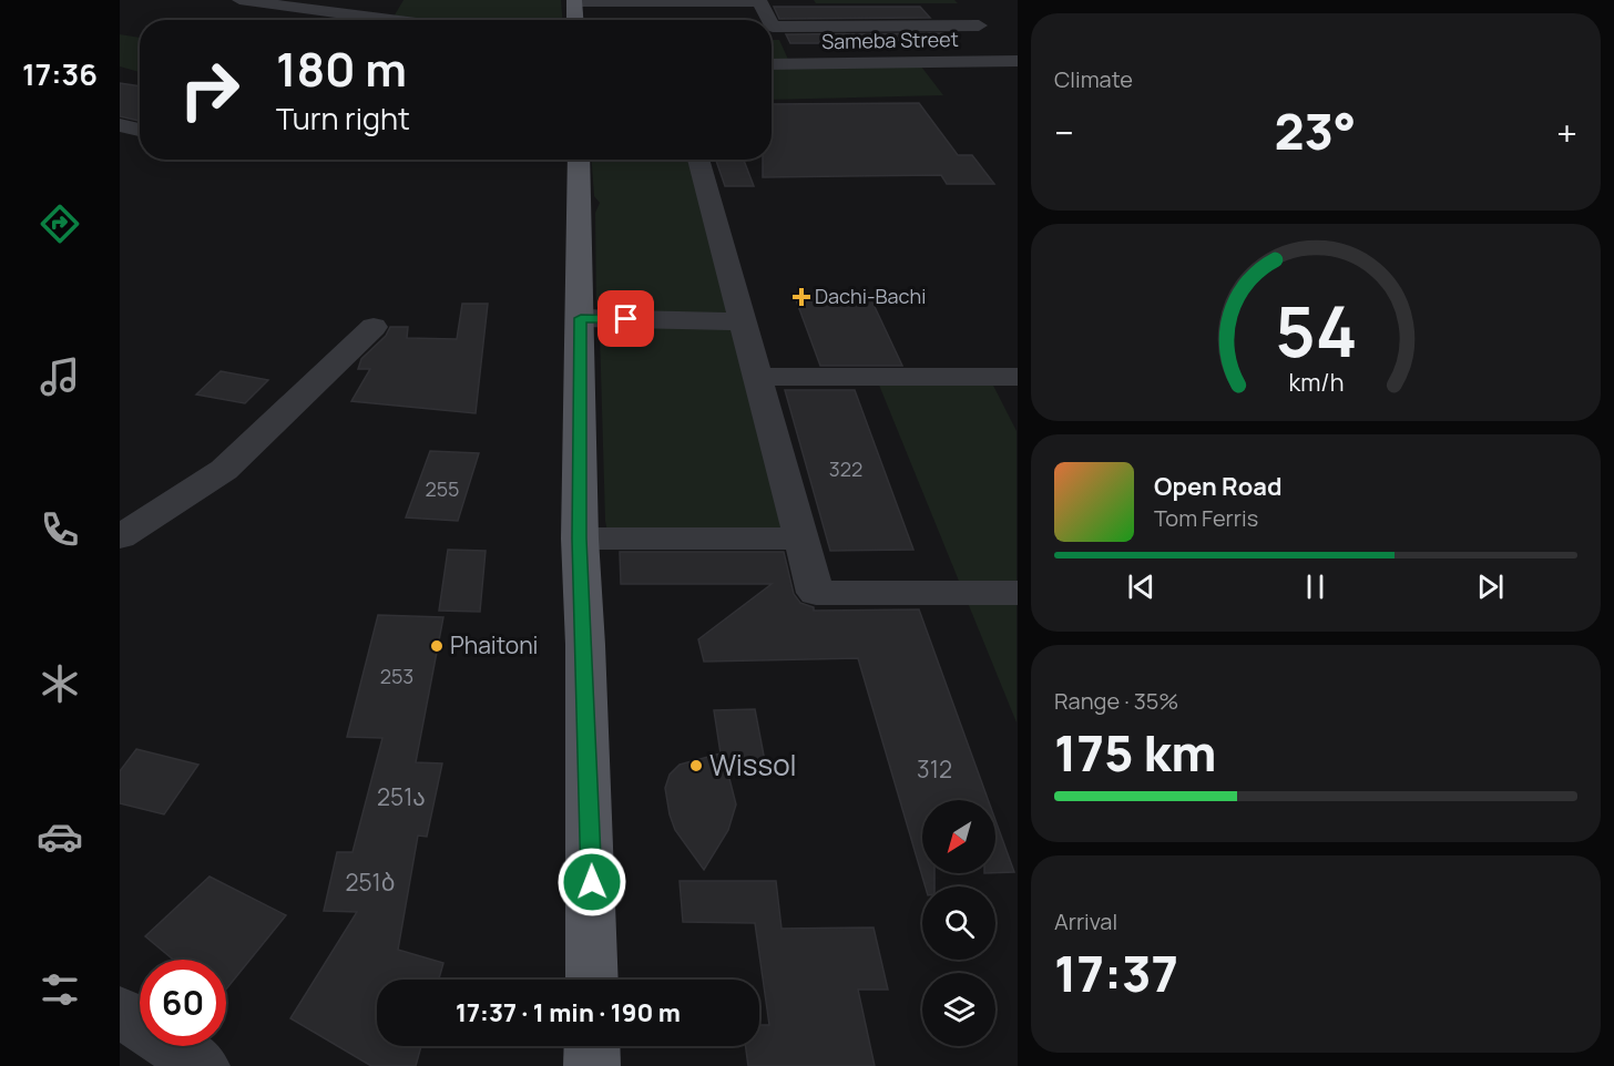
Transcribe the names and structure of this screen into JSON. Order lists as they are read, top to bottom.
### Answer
{
  "streets": {
    "street": ["Sameba Street"]
  },
  "places": {
    "health": ["Dachi-Bachi"],
    "other": ["Phaitoni", "Wissol"]
  },
  "house_numbers": [
    "322",
    "255",
    "253",
    "312",
    "251ა",
    "251ბ"
  ],
  "north": "bottom left",
  "page": {
    "tabs": "17:36",
    "tile": [
      "Climate",
      ["Range · 35%", "175 km"],
      ["Arrival", "17:37"]
    ],
    "turn": ["180 m", "Turn right"],
    "heat": ["−", "23°", "+"],
    "song": ["Open Road", "Tom Ferris"],
    "limit": "60",
    "trip": "17:37 · 1 min · 190 m",
    "gauge": ["54", "km/h"]
  }
}
